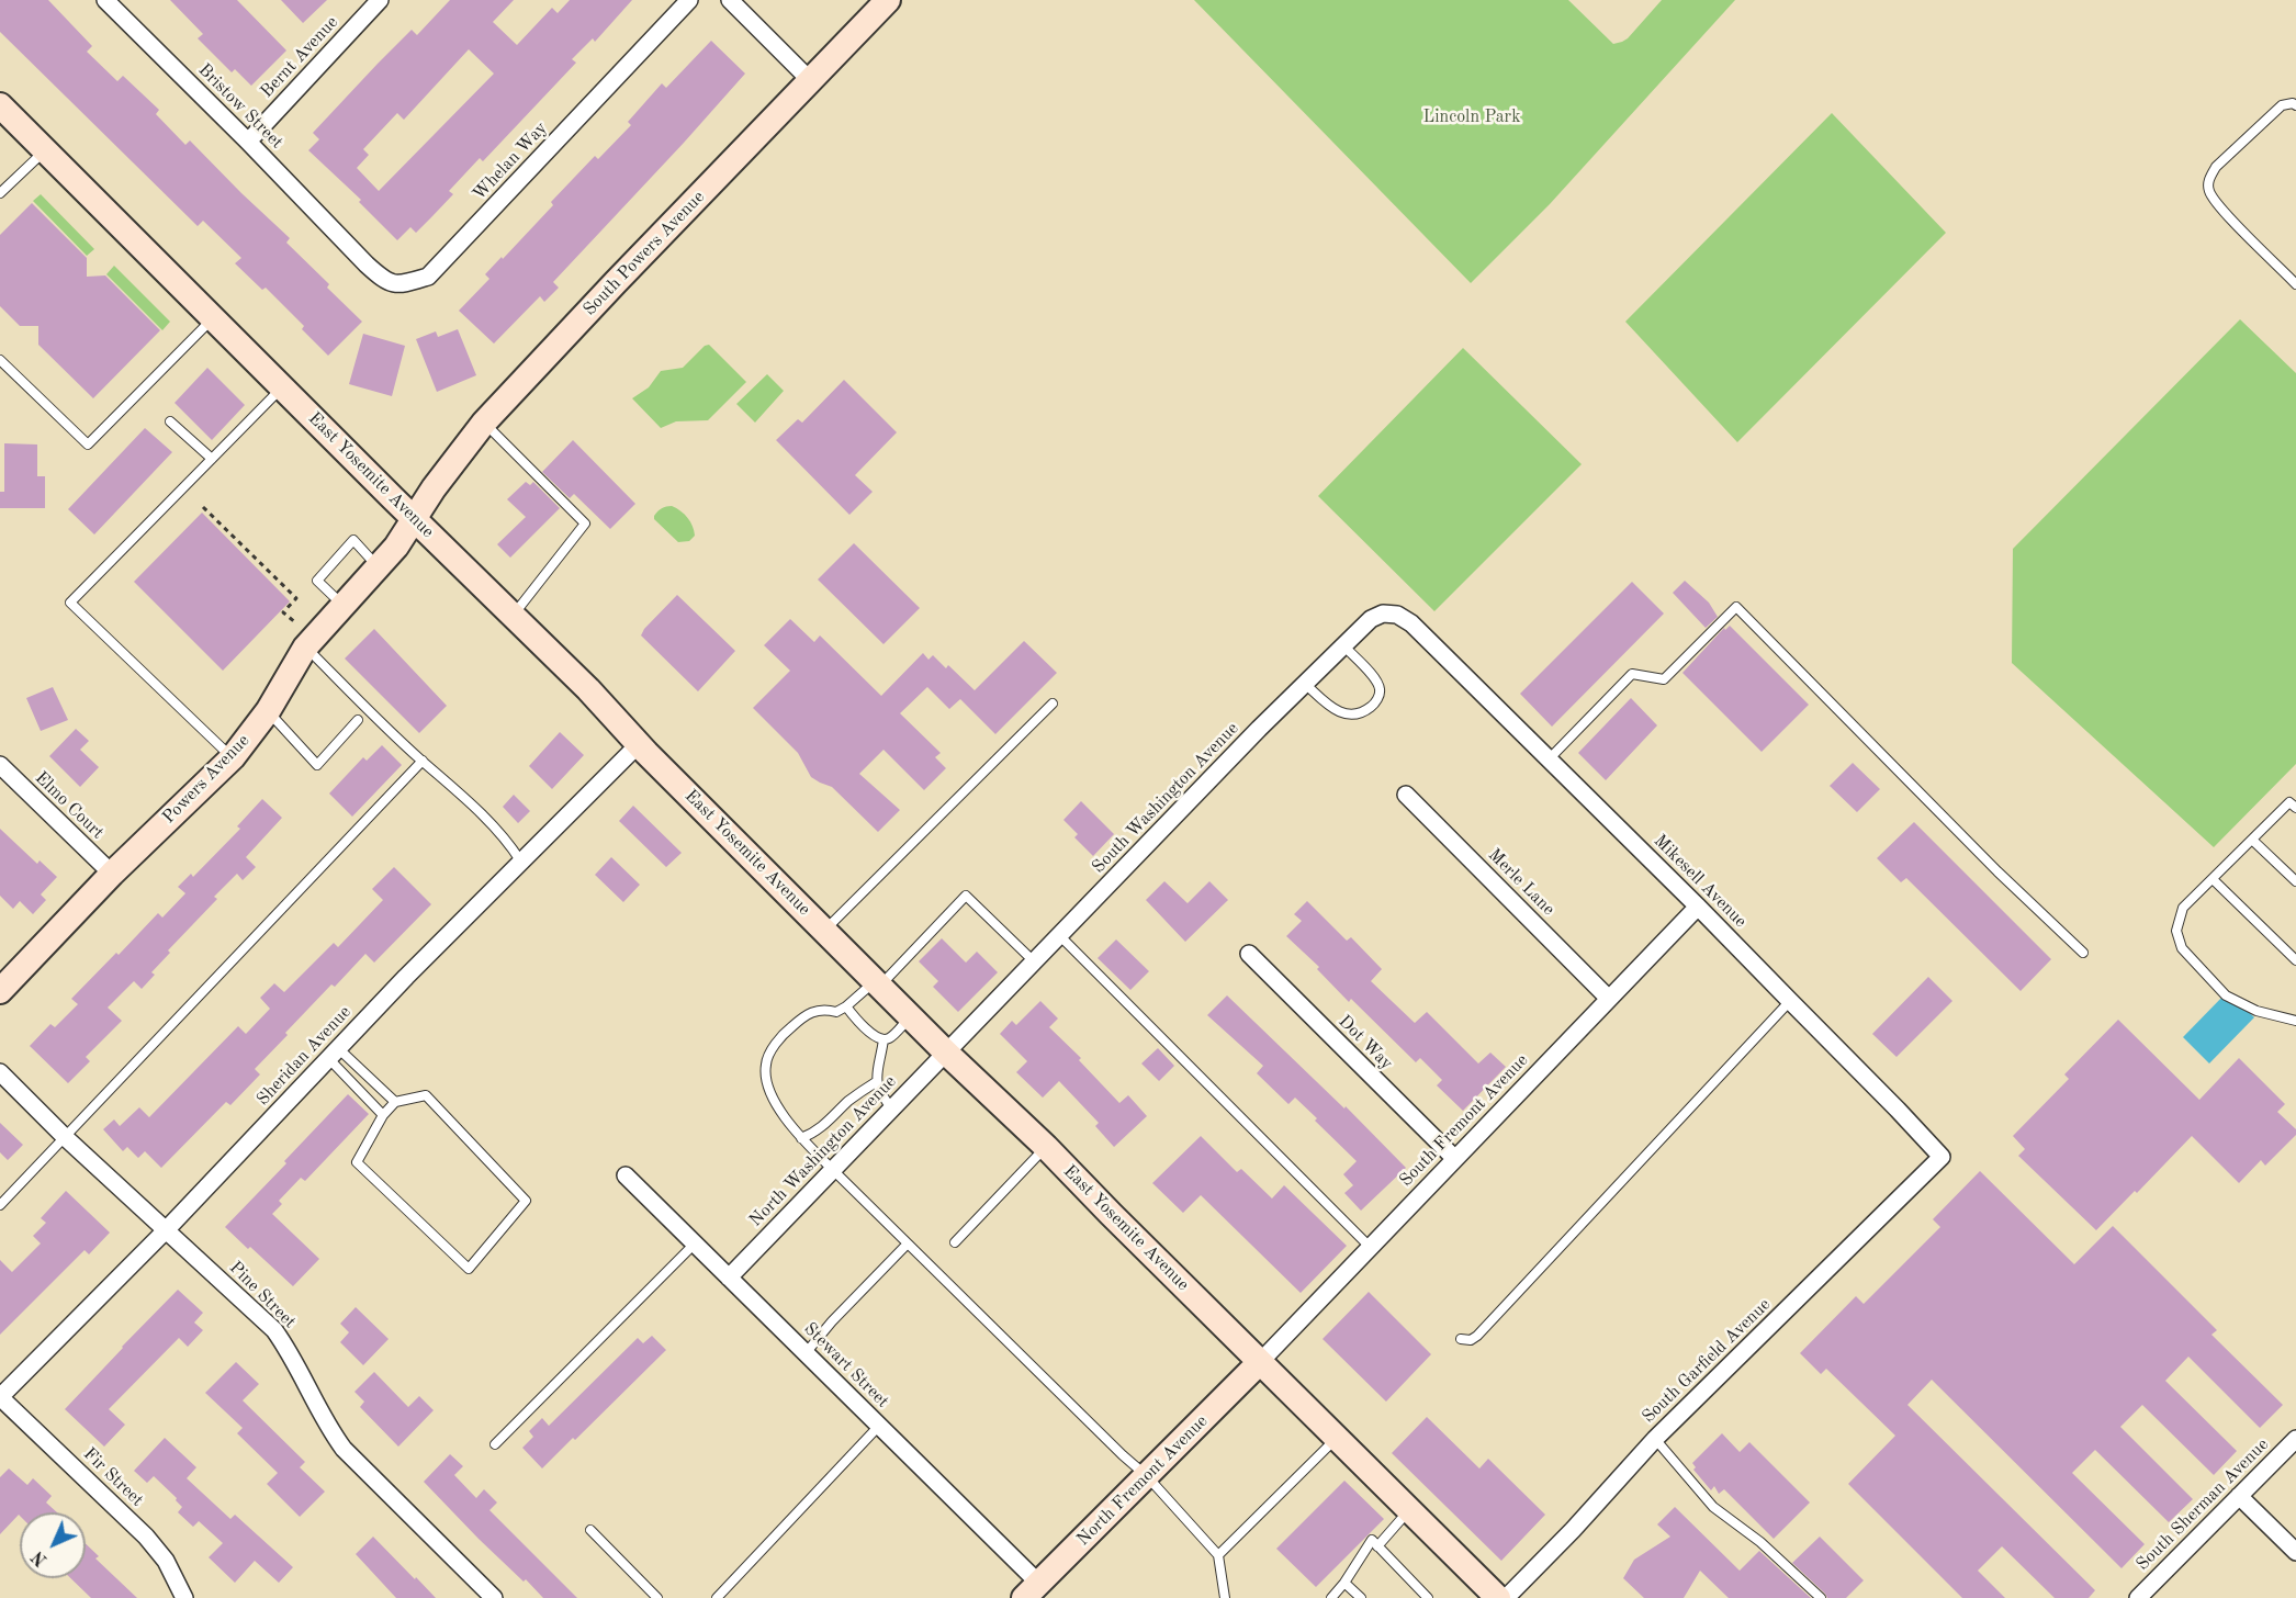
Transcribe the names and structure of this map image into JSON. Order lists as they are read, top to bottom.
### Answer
{
  "streets": {
    "main road": [
      "South Powers Avenue",
      "East Yosemite Avenue",
      "Powers Avenue",
      "North Fremont Avenue"
    ],
    "street": [
      "Bernt Avenue",
      "Bristow Street",
      "Whelan Way",
      "South Washington Avenue",
      "Elmo Court",
      "Mikesell Avenue",
      "Merle Lane",
      "Dot Way",
      "Sheridan Avenue",
      "South Fremont Avenue",
      "North Washington Avenue",
      "Pine Street",
      "South Garfield Avenue",
      "Stewart Street",
      "Fir Street",
      "South Sherman Avenue"
    ]
  },
  "crossings": [
    ["Bernt Avenue", "Bristow Street"],
    ["Bristow Street", "Whelan Way"],
    ["South Powers Avenue", "East Yosemite Avenue"],
    ["South Powers Avenue", "Powers Avenue"],
    ["East Yosemite Avenue", "Powers Avenue"],
    ["East Yosemite Avenue", "South Washington Avenue"],
    ["East Yosemite Avenue", "Sheridan Avenue"],
    ["East Yosemite Avenue", "South Fremont Avenue"],
    ["East Yosemite Avenue", "North Washington Avenue"],
    ["East Yosemite Avenue", "North Fremont Avenue"],
    ["Powers Avenue", "Elmo Court"],
    ["South Washington Avenue", "Mikesell Avenue"],
    ["South Washington Avenue", "North Washington Avenue"],
    ["Mikesell Avenue", "South Fremont Avenue"],
    ["Mikesell Avenue", "South Garfield Avenue"],
    ["Merle Lane", "South Fremont Avenue"],
    ["Dot Way", "South Fremont Avenue"],
    ["Sheridan Avenue", "Pine Street"],
    ["Sheridan Avenue", "Fir Street"],
    ["South Fremont Avenue", "North Fremont Avenue"],
    ["North Washington Avenue", "Stewart Street"],
    ["Stewart Street", "North Fremont Avenue"]
  ],
  "parks": ["Lincoln Park"],
  "north": "bottom left"
}
